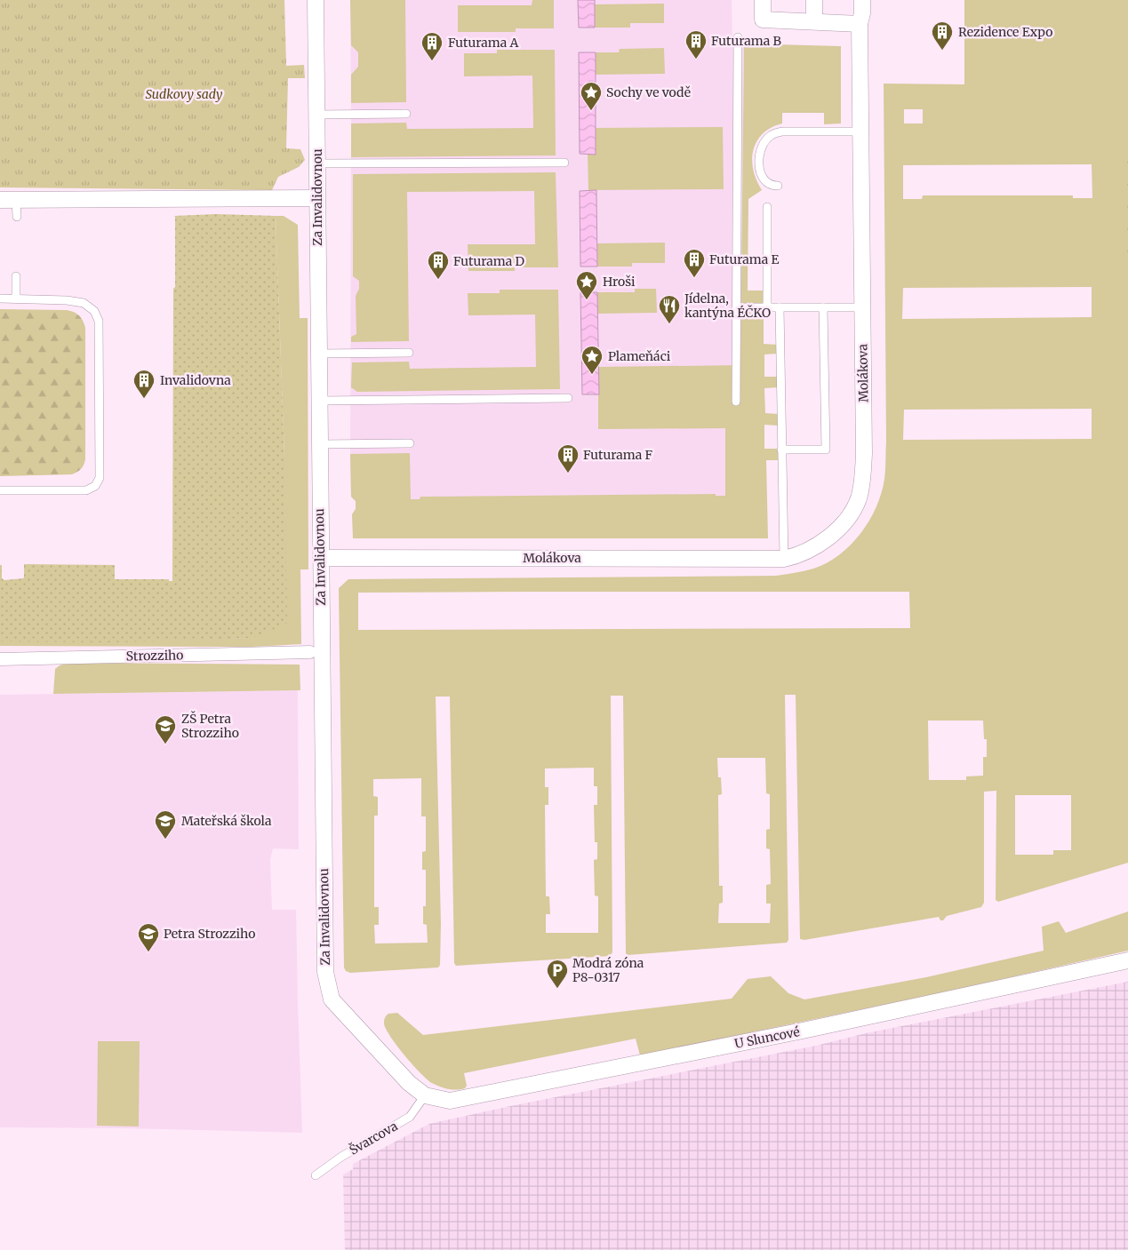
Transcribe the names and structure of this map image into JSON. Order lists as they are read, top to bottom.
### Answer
{
  "streets": {
    "street": [
      "Za Invalidovnou",
      "Molákova",
      "Strozziho",
      "U Sluncové"
    ],
    "lane": ["Švarcova"]
  },
  "crossings": [
    ["Za Invalidovnou", "Molákova"],
    ["Za Invalidovnou", "U Sluncové"],
    ["U Sluncové", "Švarcova"]
  ],
  "parks": ["Sudkovy sady"],
  "places": {
    "building": [
      "Rezidence Expo",
      "Futurama B",
      "Futurama A",
      "Futurama E",
      "Futurama D",
      "Invalidovna",
      "Futurama F"
    ],
    "place": ["Sochy ve vodě", "Hroši", "Plameňáci"],
    "restaurant": ["Jídelna, kantýna ÉČKO"],
    "school or university": ["ZŠ Petra Strozziho", "Mateřská škola", "Petra Strozziho"],
    "parking": ["Modrá zóna P8-0317"]
  }
}
